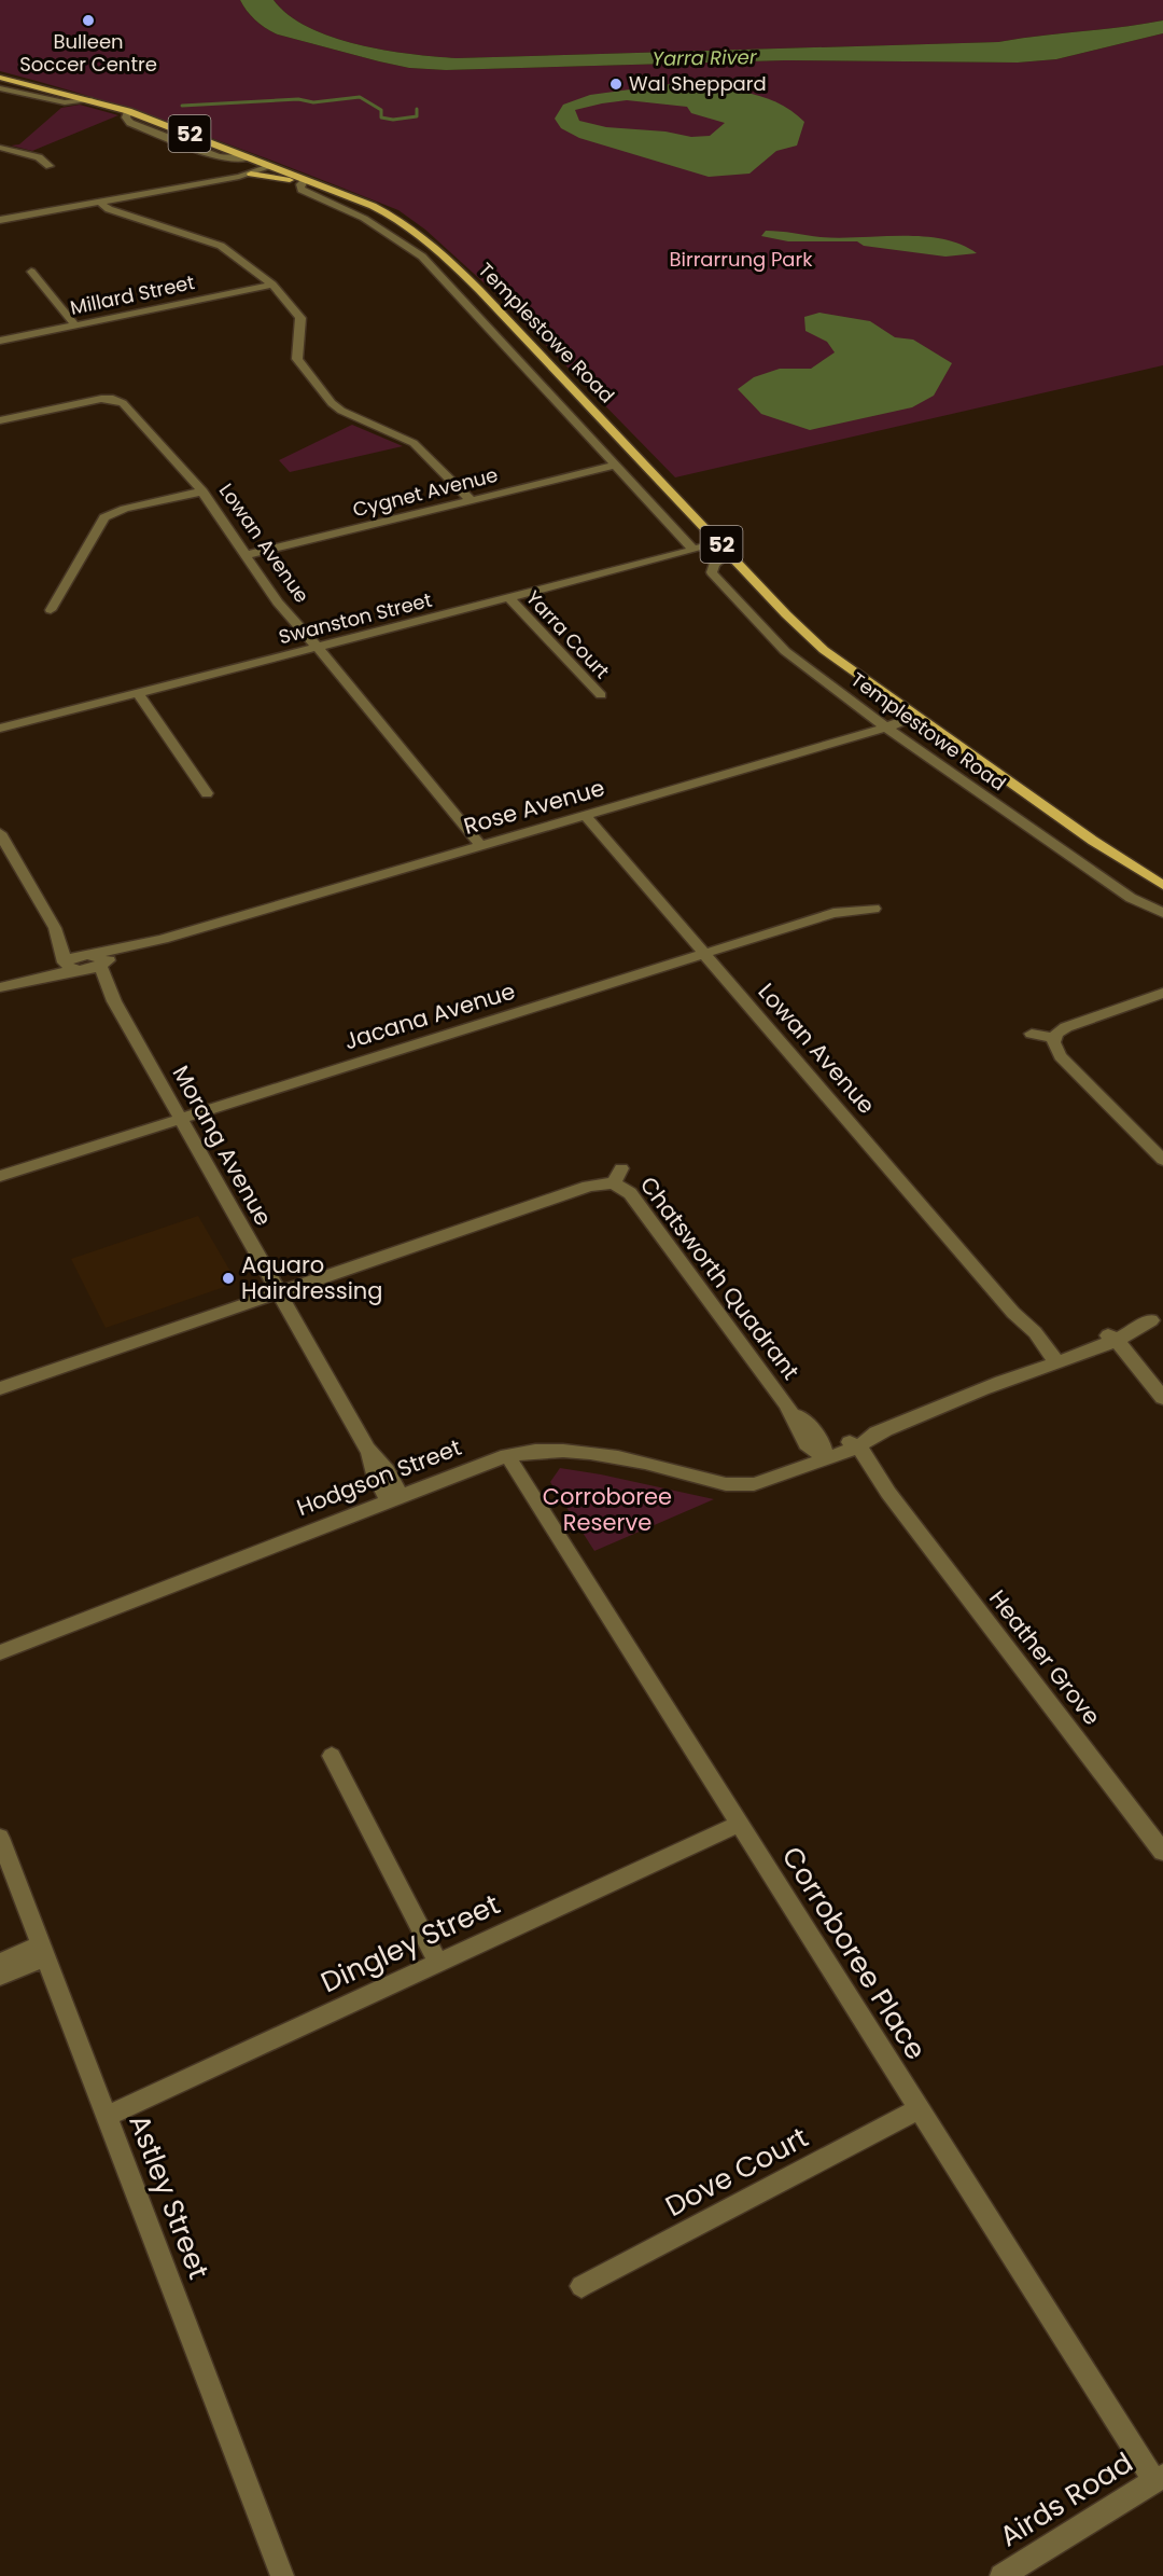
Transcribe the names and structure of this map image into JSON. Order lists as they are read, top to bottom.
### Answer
{
  "streets": {
    "main road": ["52", "Templestowe Road"],
    "street": [
      "Millard Street",
      "Cygnet Avenue",
      "Lowan Avenue",
      "Swanston Street",
      "Yarra Court",
      "Rose Avenue",
      "Jacana Avenue",
      "Morang Avenue",
      "Chatsworth Quadrant",
      "Hodgson Street",
      "Heather Grove",
      "Dingley Street",
      "Corroboree Place",
      "Dove Court",
      "Astley Street",
      "Airds Road"
    ]
  },
  "crossings": [
    ["Templestowe Road", "Cygnet Avenue"],
    ["Templestowe Road", "Swanston Street"],
    ["Templestowe Road", "Rose Avenue"],
    ["Cygnet Avenue", "Lowan Avenue"],
    ["Lowan Avenue", "Swanston Street"],
    ["Lowan Avenue", "Rose Avenue"],
    ["Lowan Avenue", "Jacana Avenue"],
    ["Lowan Avenue", "Hodgson Street"],
    ["Swanston Street", "Yarra Court"],
    ["Rose Avenue", "Morang Avenue"],
    ["Jacana Avenue", "Morang Avenue"],
    ["Morang Avenue", "Chatsworth Quadrant"],
    ["Morang Avenue", "Hodgson Street"],
    ["Chatsworth Quadrant", "Hodgson Street"],
    ["Hodgson Street", "Heather Grove"],
    ["Hodgson Street", "Corroboree Place"],
    ["Dingley Street", "Corroboree Place"],
    ["Dingley Street", "Astley Street"],
    ["Corroboree Place", "Dove Court"],
    ["Corroboree Place", "Airds Road"]
  ],
  "water": ["Yarra River"],
  "parks": ["Birrarrung Park", "Corroboree Reserve"],
  "places": ["Bulleen Soccer Centre", "Wal Sheppard", "Aquaro Hairdressing"]
}
